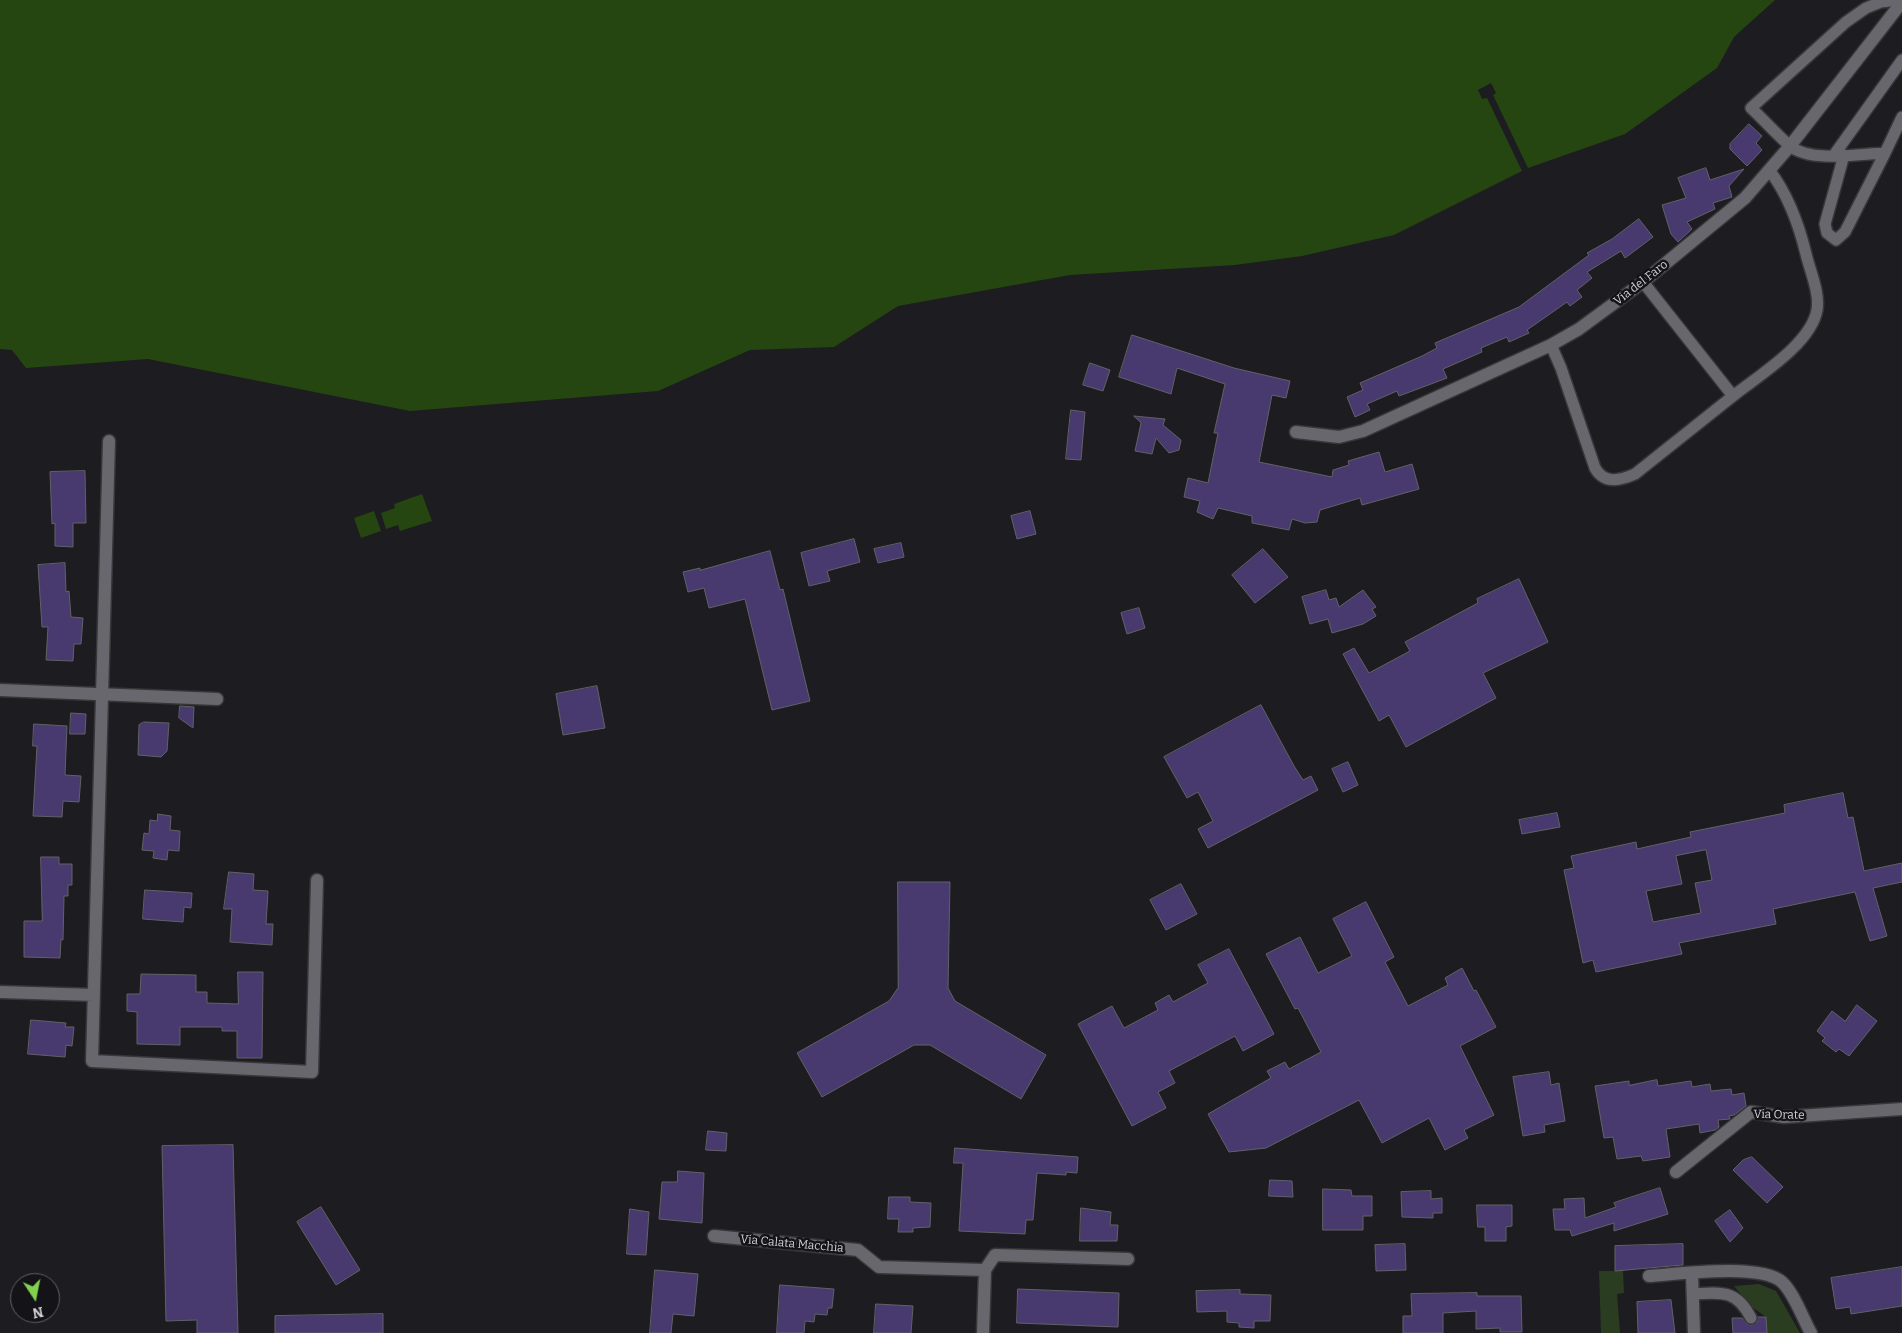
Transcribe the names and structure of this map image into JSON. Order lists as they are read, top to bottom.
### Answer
{
  "streets": {
    "street": ["Via del Faro", "Via Orate", "Via Calata Macchia"]
  },
  "north": "bottom"
}
